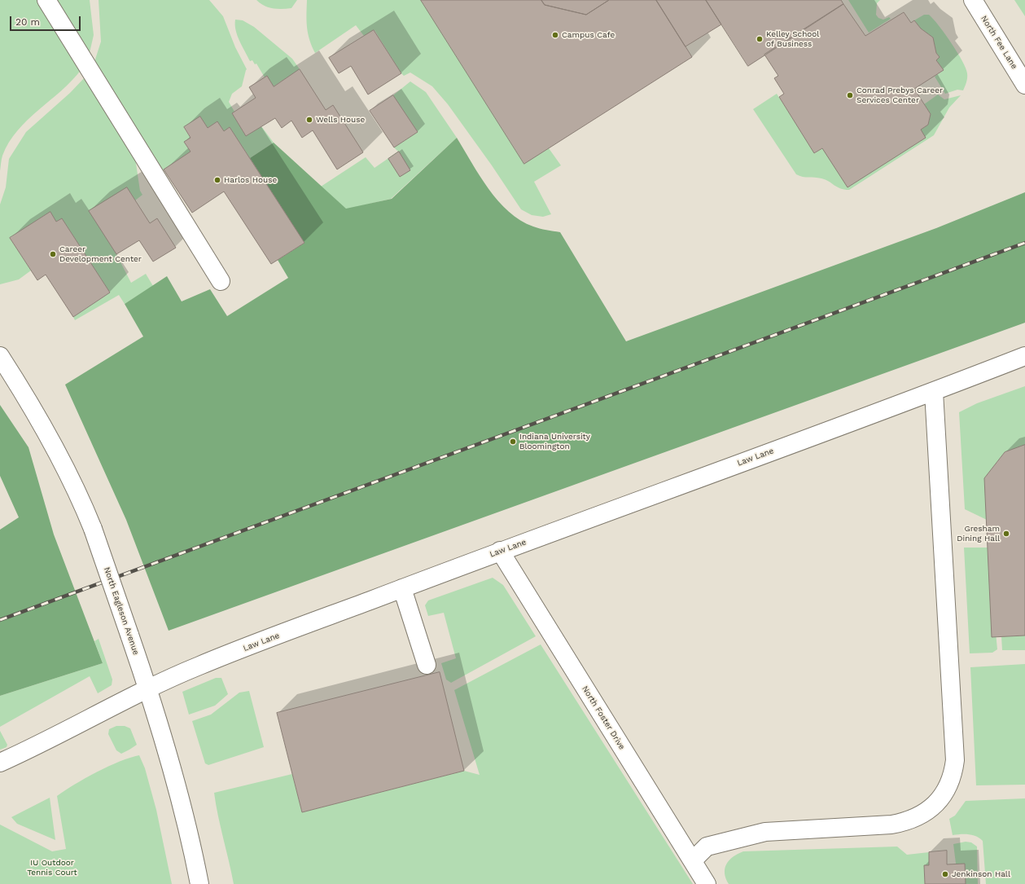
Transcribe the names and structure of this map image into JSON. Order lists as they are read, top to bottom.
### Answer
{
  "streets": {
    "street": [
      "North Fee Lane",
      "Law Lane",
      "North Eagleson Avenue",
      "North Foster Drive"
    ]
  },
  "crossings": [
    ["Law Lane", "North Eagleson Avenue"],
    ["Law Lane", "North Foster Drive"]
  ],
  "parks": ["IU Outdoor Tennis Court"],
  "places": [
    "Campus Cafe",
    "Kelley School of Business",
    "Conrad Prebys Career Services Center",
    "Wells House",
    "Harlos House",
    "Career Development Center",
    "Indiana University Bloomington",
    "Gresham Dining Hall",
    "Jenkinson Hall"
  ],
  "scale_bar": "20 m"
}
